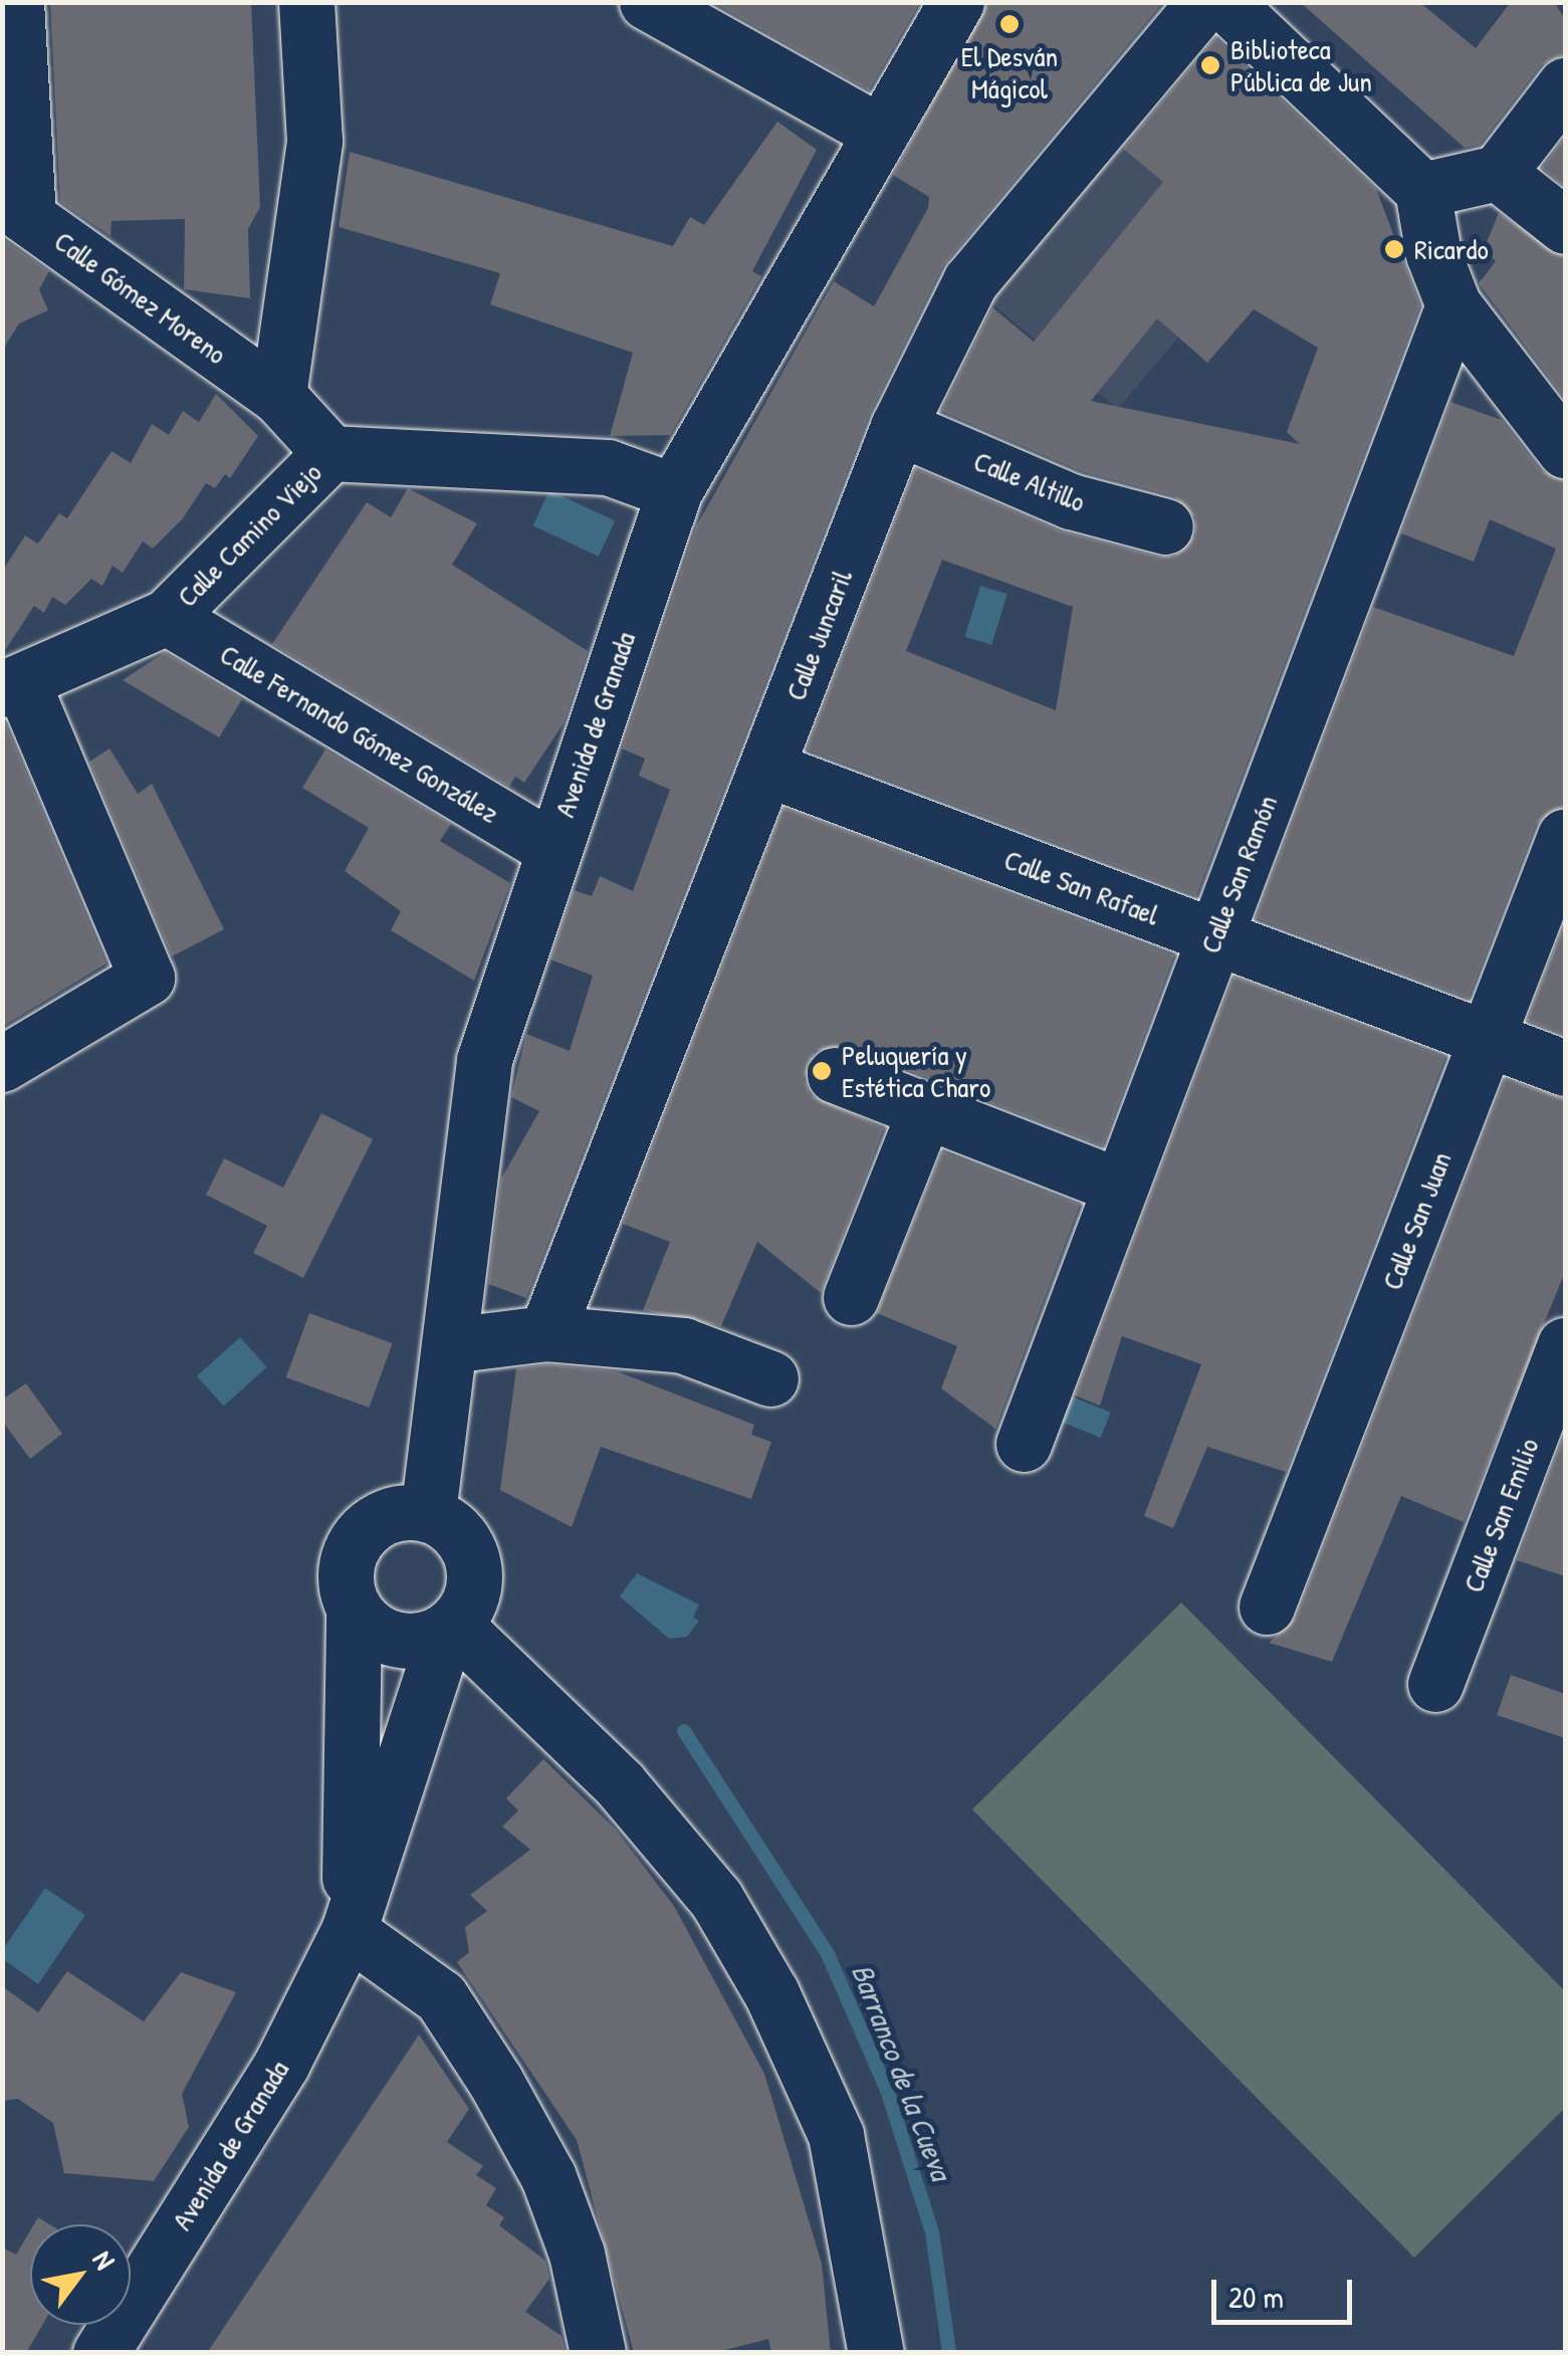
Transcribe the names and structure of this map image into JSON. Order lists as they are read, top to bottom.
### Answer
{
  "streets": {
    "street": [
      "Calle Gómez Moreno",
      "Calle Altillo",
      "Calle Camino Viejo",
      "Calle Juncaril",
      "Avenida de Granada",
      "Calle Fernando Gómez González",
      "Calle San Ramón",
      "Calle San Rafael",
      "Calle San Juan",
      "Calle San Emilio"
    ]
  },
  "crossings": [
    ["Calle Gómez Moreno", "Calle Camino Viejo"],
    ["Calle Altillo", "Calle Juncaril"],
    ["Calle Camino Viejo", "Calle Fernando Gómez González"],
    ["Calle Juncaril", "Calle San Rafael"],
    ["Avenida de Granada", "Calle Fernando Gómez González"],
    ["Calle San Ramón", "Calle San Rafael"],
    ["Calle San Rafael", "Calle San Juan"]
  ],
  "water": ["Barranco de la Cueva"],
  "places": [
    "El Desván Mágicol",
    "Biblioteca Pública de Jun",
    "Ricardo",
    "Peluquería y Estética Charo"
  ],
  "scale_bar": "20 m",
  "north": "top right"
}
